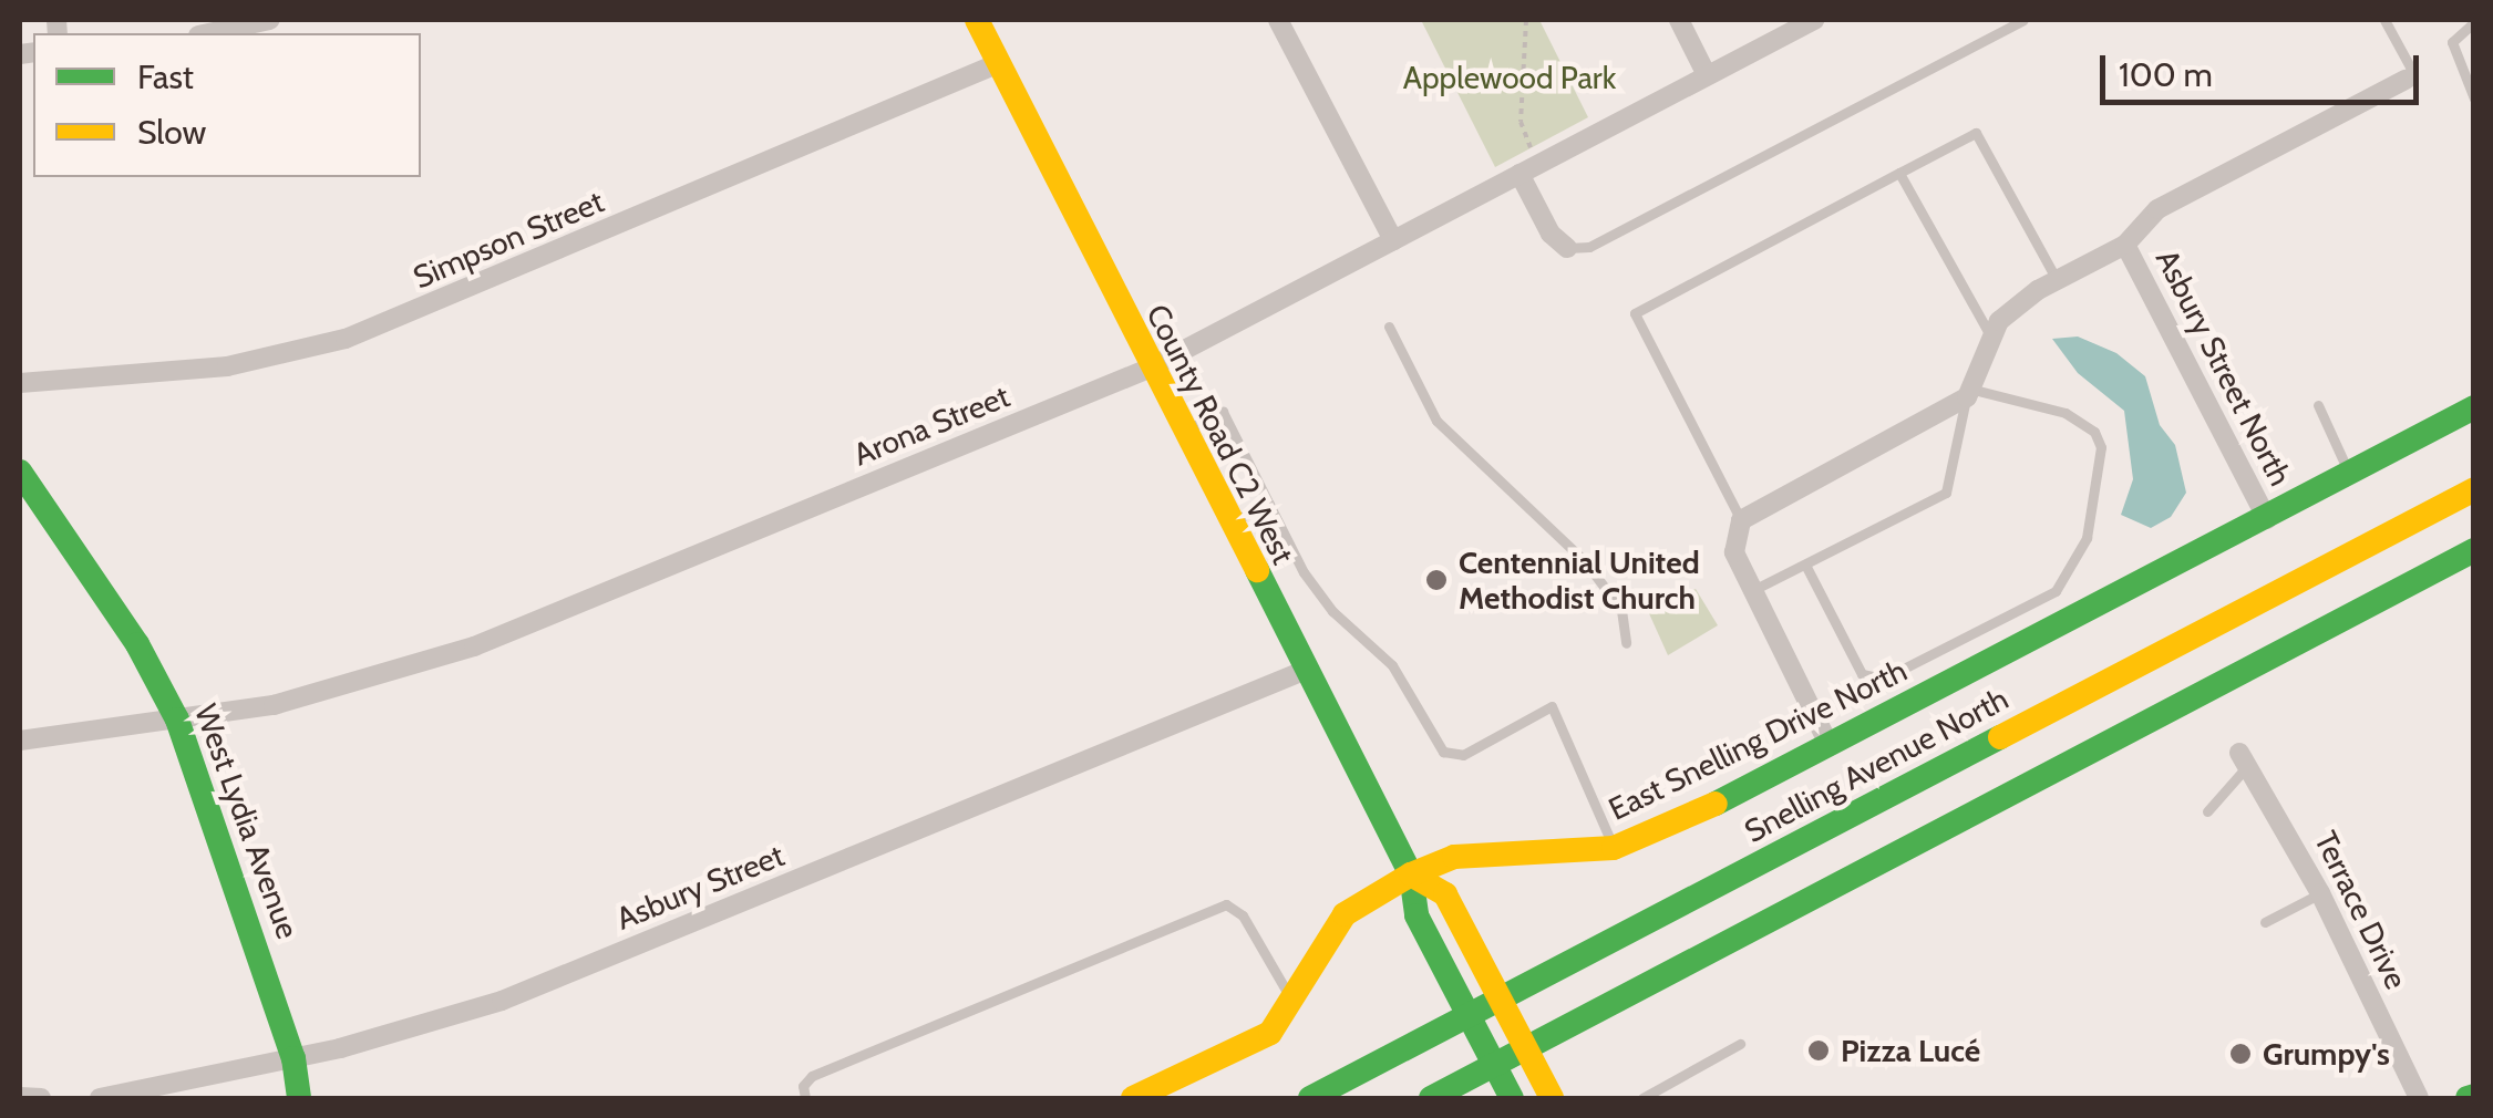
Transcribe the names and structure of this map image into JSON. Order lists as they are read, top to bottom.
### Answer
{
  "streets": {
    "main road": [
      "County Road C2 West",
      "East Snelling Drive North",
      "Snelling Avenue North",
      "West Lydia Avenue"
    ],
    "street": [
      "Simpson Street",
      "Asbury Street North",
      "Arona Street",
      "Asbury Street",
      "Terrace Drive"
    ]
  },
  "crossings": [
    ["Simpson Street", "County Road C2 West"],
    ["Asbury Street North", "East Snelling Drive North"],
    ["Arona Street", "County Road C2 West"],
    ["Arona Street", "West Lydia Avenue"],
    ["County Road C2 West", "East Snelling Drive North"],
    ["County Road C2 West", "Snelling Avenue North"],
    ["County Road C2 West", "Asbury Street"],
    ["West Lydia Avenue", "Asbury Street"]
  ],
  "parks": ["Applewood Park"],
  "places": ["Centennial United Methodist Church", "Pizza Lucé", "Grumpy's"],
  "legend": ["Fast", "Slow"],
  "scale_bar": "100 m"
}
